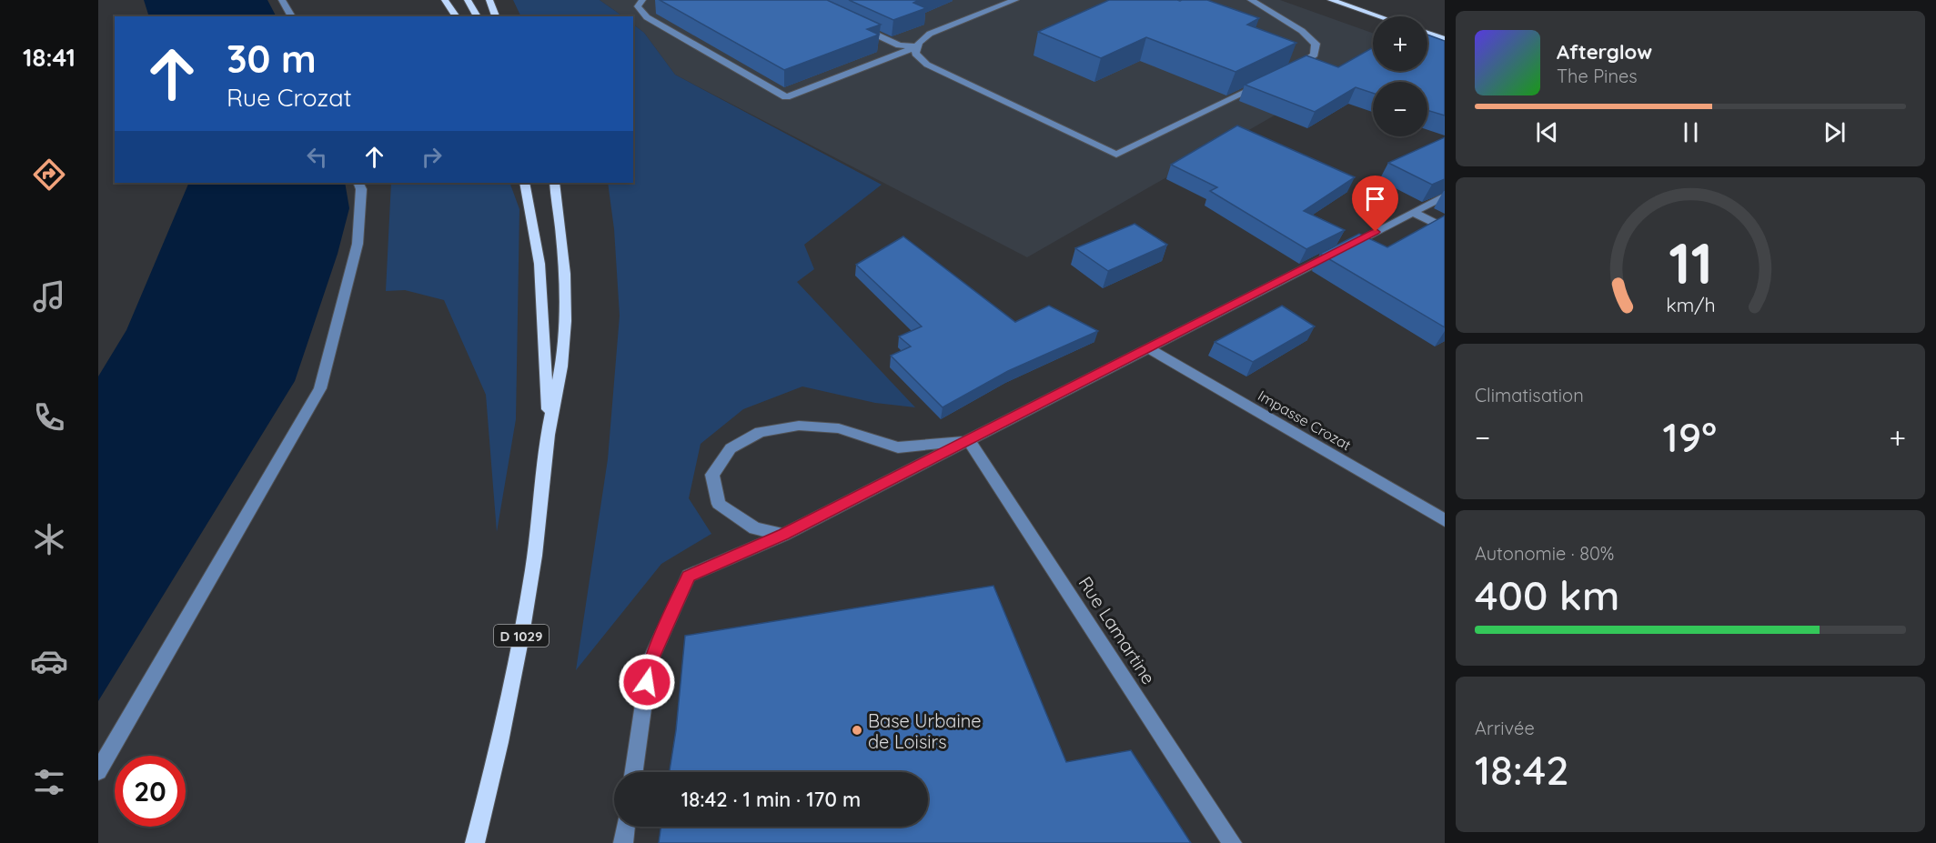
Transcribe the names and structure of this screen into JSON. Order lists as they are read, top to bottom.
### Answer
{
  "streets": {
    "main road": ["D 1029"],
    "street": ["Impasse Crozat", "Rue Lamartine"]
  },
  "places": ["Base Urbaine de Loisirs"],
  "page": {
    "tabs": "18:41",
    "map_buttons": ["+", "−"],
    "turn": ["30 m", "Rue Crozat"],
    "song": ["Afterglow", "The Pines"],
    "tile": [
      "Climatisation",
      ["Autonomie · 80%", "400 km"],
      ["Arrivée", "18:42"]
    ],
    "heat": ["−", "19°", "+"],
    "limit": "20",
    "trip": "18:42 · 1 min · 170 m",
    "gauge": ["11", "km/h"]
  }
}
